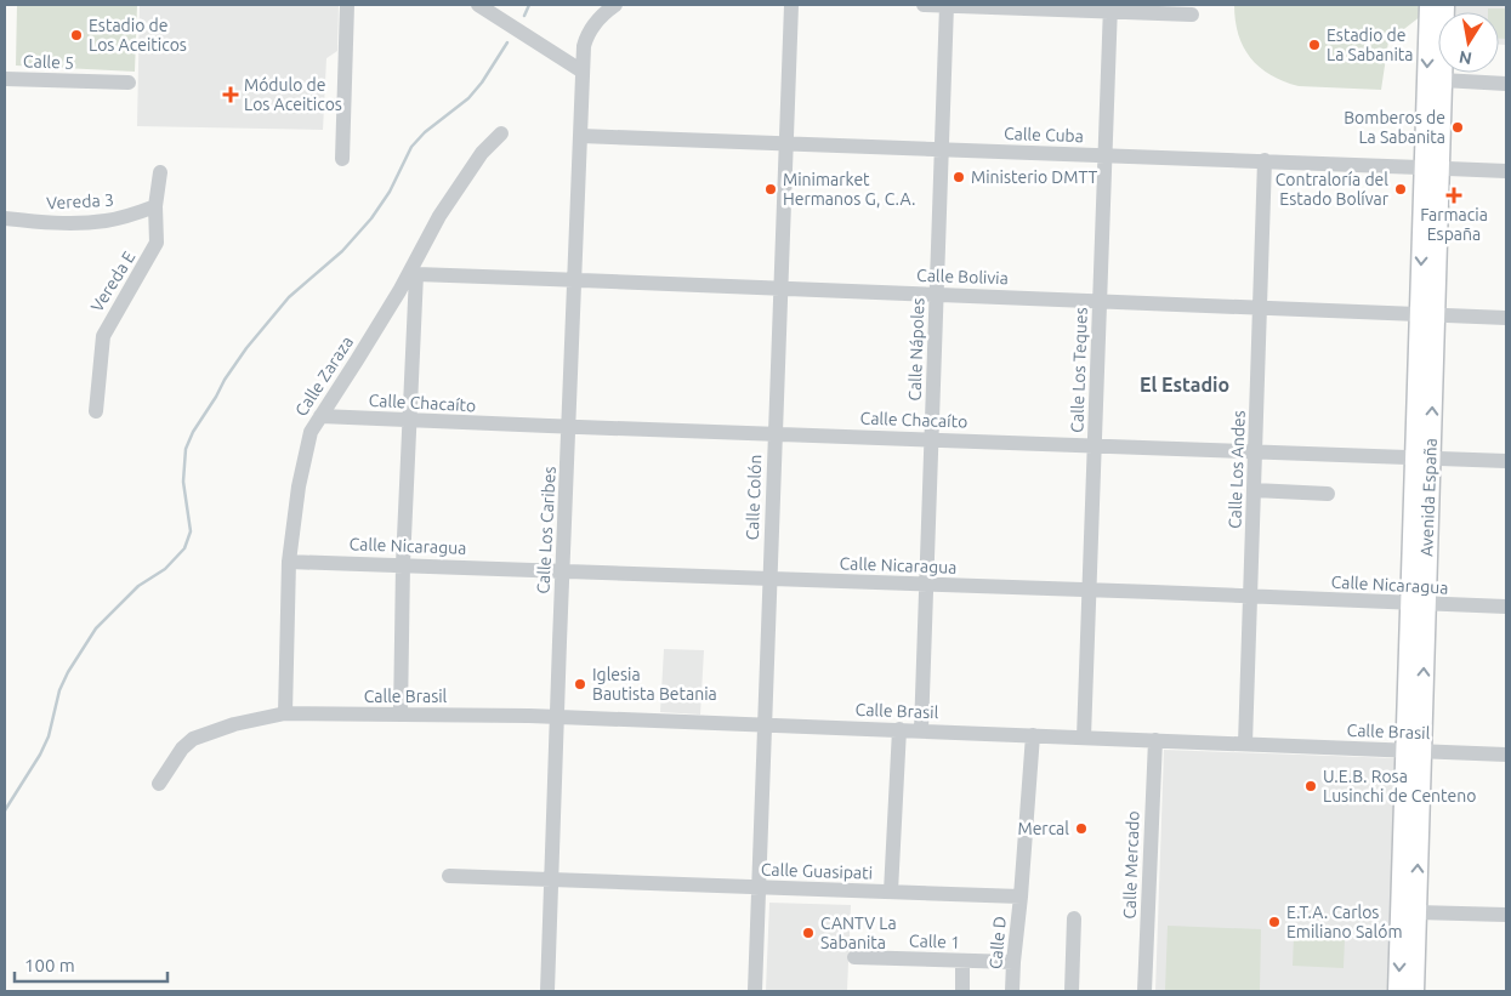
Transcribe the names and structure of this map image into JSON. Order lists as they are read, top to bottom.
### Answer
{
  "streets": {
    "main road": ["Avenida España"],
    "street": [
      "Calle 5",
      "Calle Cuba",
      "Vereda 3",
      "Calle Bolivia",
      "Vereda E",
      "Calle Nápoles",
      "Calle Los Teques",
      "Calle Zaraza",
      "Calle Chacaíto",
      "Calle Los Andes",
      "Calle Colón",
      "Calle Los Caribes",
      "Calle Nicaragua",
      "Calle Brasil",
      "Calle Mercado",
      "Calle Guasipati",
      "Calle 1",
      "Calle D"
    ]
  },
  "crossings": [
    ["Calle Cuba", "Calle Nápoles"],
    ["Calle Cuba", "Calle Los Teques"],
    ["Calle Cuba", "Calle Los Andes"],
    ["Calle Cuba", "Calle Colón"],
    ["Calle Cuba", "Avenida España"],
    ["Calle Cuba", "Calle Los Caribes"],
    ["Vereda 3", "Vereda E"],
    ["Calle Bolivia", "Calle Nápoles"],
    ["Calle Bolivia", "Calle Los Teques"],
    ["Calle Bolivia", "Calle Zaraza"],
    ["Calle Bolivia", "Calle Los Andes"],
    ["Calle Bolivia", "Calle Colón"],
    ["Calle Bolivia", "Avenida España"],
    ["Calle Bolivia", "Calle Los Caribes"],
    ["Calle Nápoles", "Calle Chacaíto"],
    ["Calle Nápoles", "Calle Nicaragua"],
    ["Calle Nápoles", "Calle Brasil"],
    ["Calle Los Teques", "Calle Chacaíto"],
    ["Calle Los Teques", "Calle Nicaragua"],
    ["Calle Los Teques", "Calle Brasil"],
    ["Calle Zaraza", "Calle Chacaíto"],
    ["Calle Zaraza", "Calle Nicaragua"],
    ["Calle Zaraza", "Calle Brasil"],
    ["Calle Chacaíto", "Calle Los Andes"],
    ["Calle Chacaíto", "Calle Colón"],
    ["Calle Chacaíto", "Avenida España"],
    ["Calle Chacaíto", "Calle Los Caribes"],
    ["Calle Los Andes", "Calle Nicaragua"],
    ["Calle Los Andes", "Calle Brasil"],
    ["Calle Colón", "Calle Nicaragua"],
    ["Calle Colón", "Calle Brasil"],
    ["Calle Colón", "Calle Guasipati"],
    ["Avenida España", "Calle Nicaragua"],
    ["Avenida España", "Calle Brasil"],
    ["Calle Los Caribes", "Calle Nicaragua"],
    ["Calle Los Caribes", "Calle Brasil"],
    ["Calle Los Caribes", "Calle Guasipati"],
    ["Calle Brasil", "Calle Mercado"],
    ["Calle Guasipati", "Calle D"],
    ["Calle 1", "Calle D"]
  ],
  "districts": ["El Estadio"],
  "places": {
    "other": [
      "Estadio de Los Aceiticos",
      "Estadio de La Sabanita",
      "Bomberos de La Sabanita",
      "Ministerio DMTT",
      "Minimarket Hermanos G, C.A.",
      "Contraloría del Estado Bolívar",
      "Iglesia Bautista Betania",
      "U.E.B. Rosa Lusinchi de Centeno",
      "Mercal",
      "E.T.A. Carlos Emiliano Salóm",
      "CANTV La Sabanita"
    ],
    "health": ["Módulo de Los Aceiticos", "Farmacia España"]
  },
  "scale_bar": "100 m",
  "north": "bottom"
}
